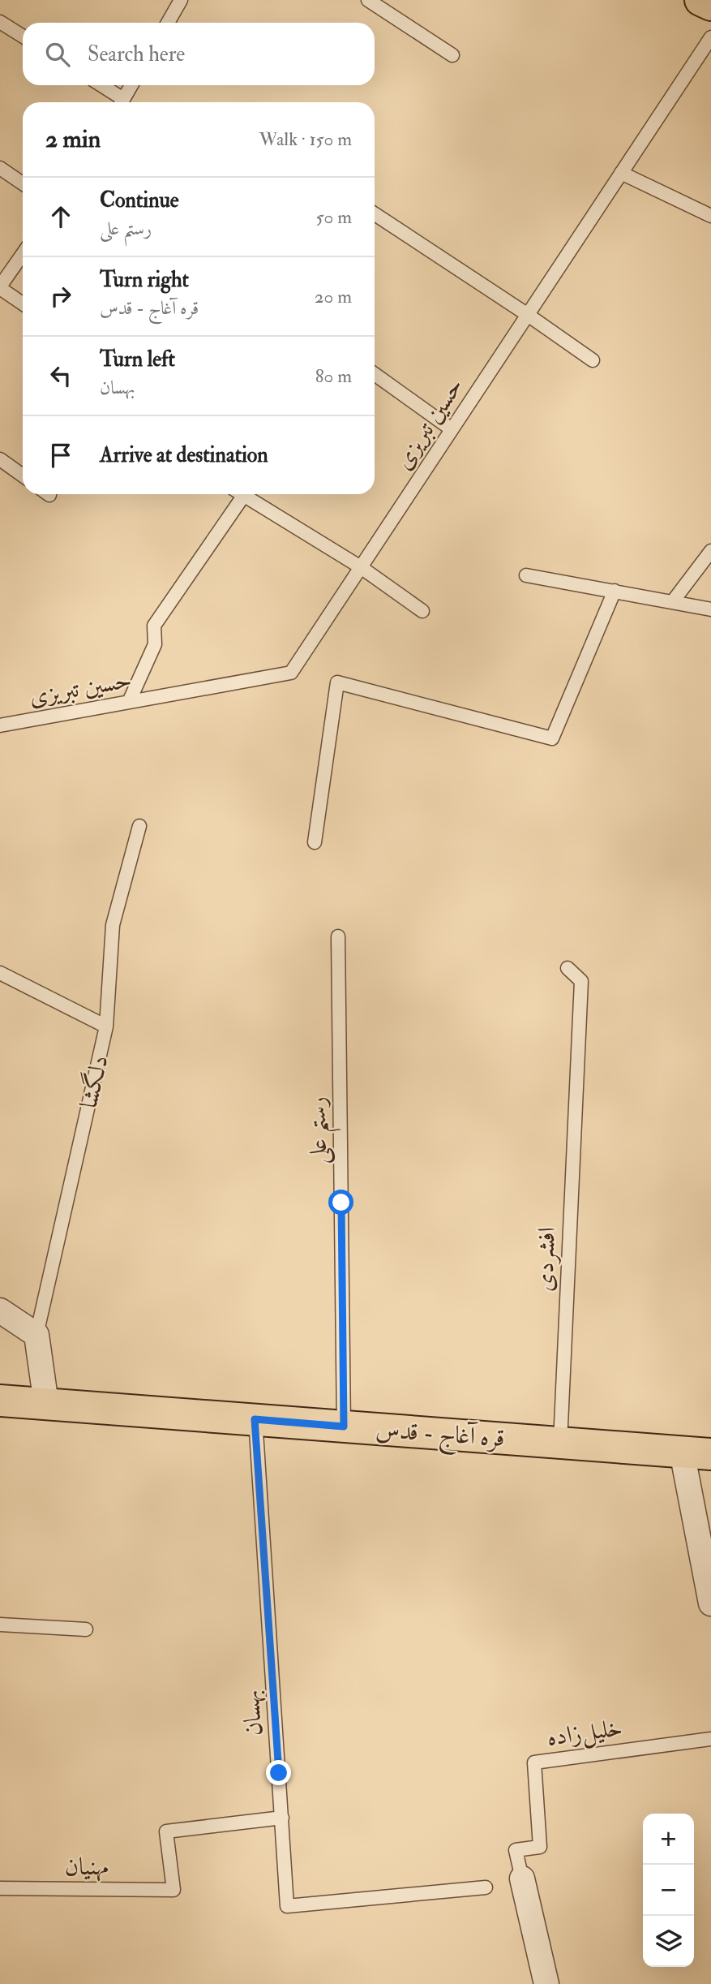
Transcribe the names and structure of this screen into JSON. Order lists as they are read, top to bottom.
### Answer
{
  "streets": {
    "main road": ["قره آغاج - قدس"],
    "street": ["دلگشا"],
    "lane": [
      "حسین تبریزی",
      "رستم علی",
      "افشردی",
      "بهسان",
      "خلیل‌زاده",
      "مهنیان"
    ]
  },
  "crossings": [
    ["دلگشا", "قره آغاج - قدس"],
    ["رستم علی", "قره آغاج - قدس"],
    ["افشردی", "قره آغاج - قدس"],
    ["قره آغاج - قدس", "بهسان"],
    ["بهسان", "مهنیان"]
  ],
  "page": {
    "search": "Search here",
    "heading": ["2 min", "Walk · 150 m"],
    "list": [
      ["Continue", "رستم علی", "50 m"],
      ["Turn right", "قره آغاج - قدس", "20 m"],
      ["Turn left", "بهسان", "80 m"],
      "Arrive at destination"
    ],
    "map_buttons": ["+", "−"]
  }
}
